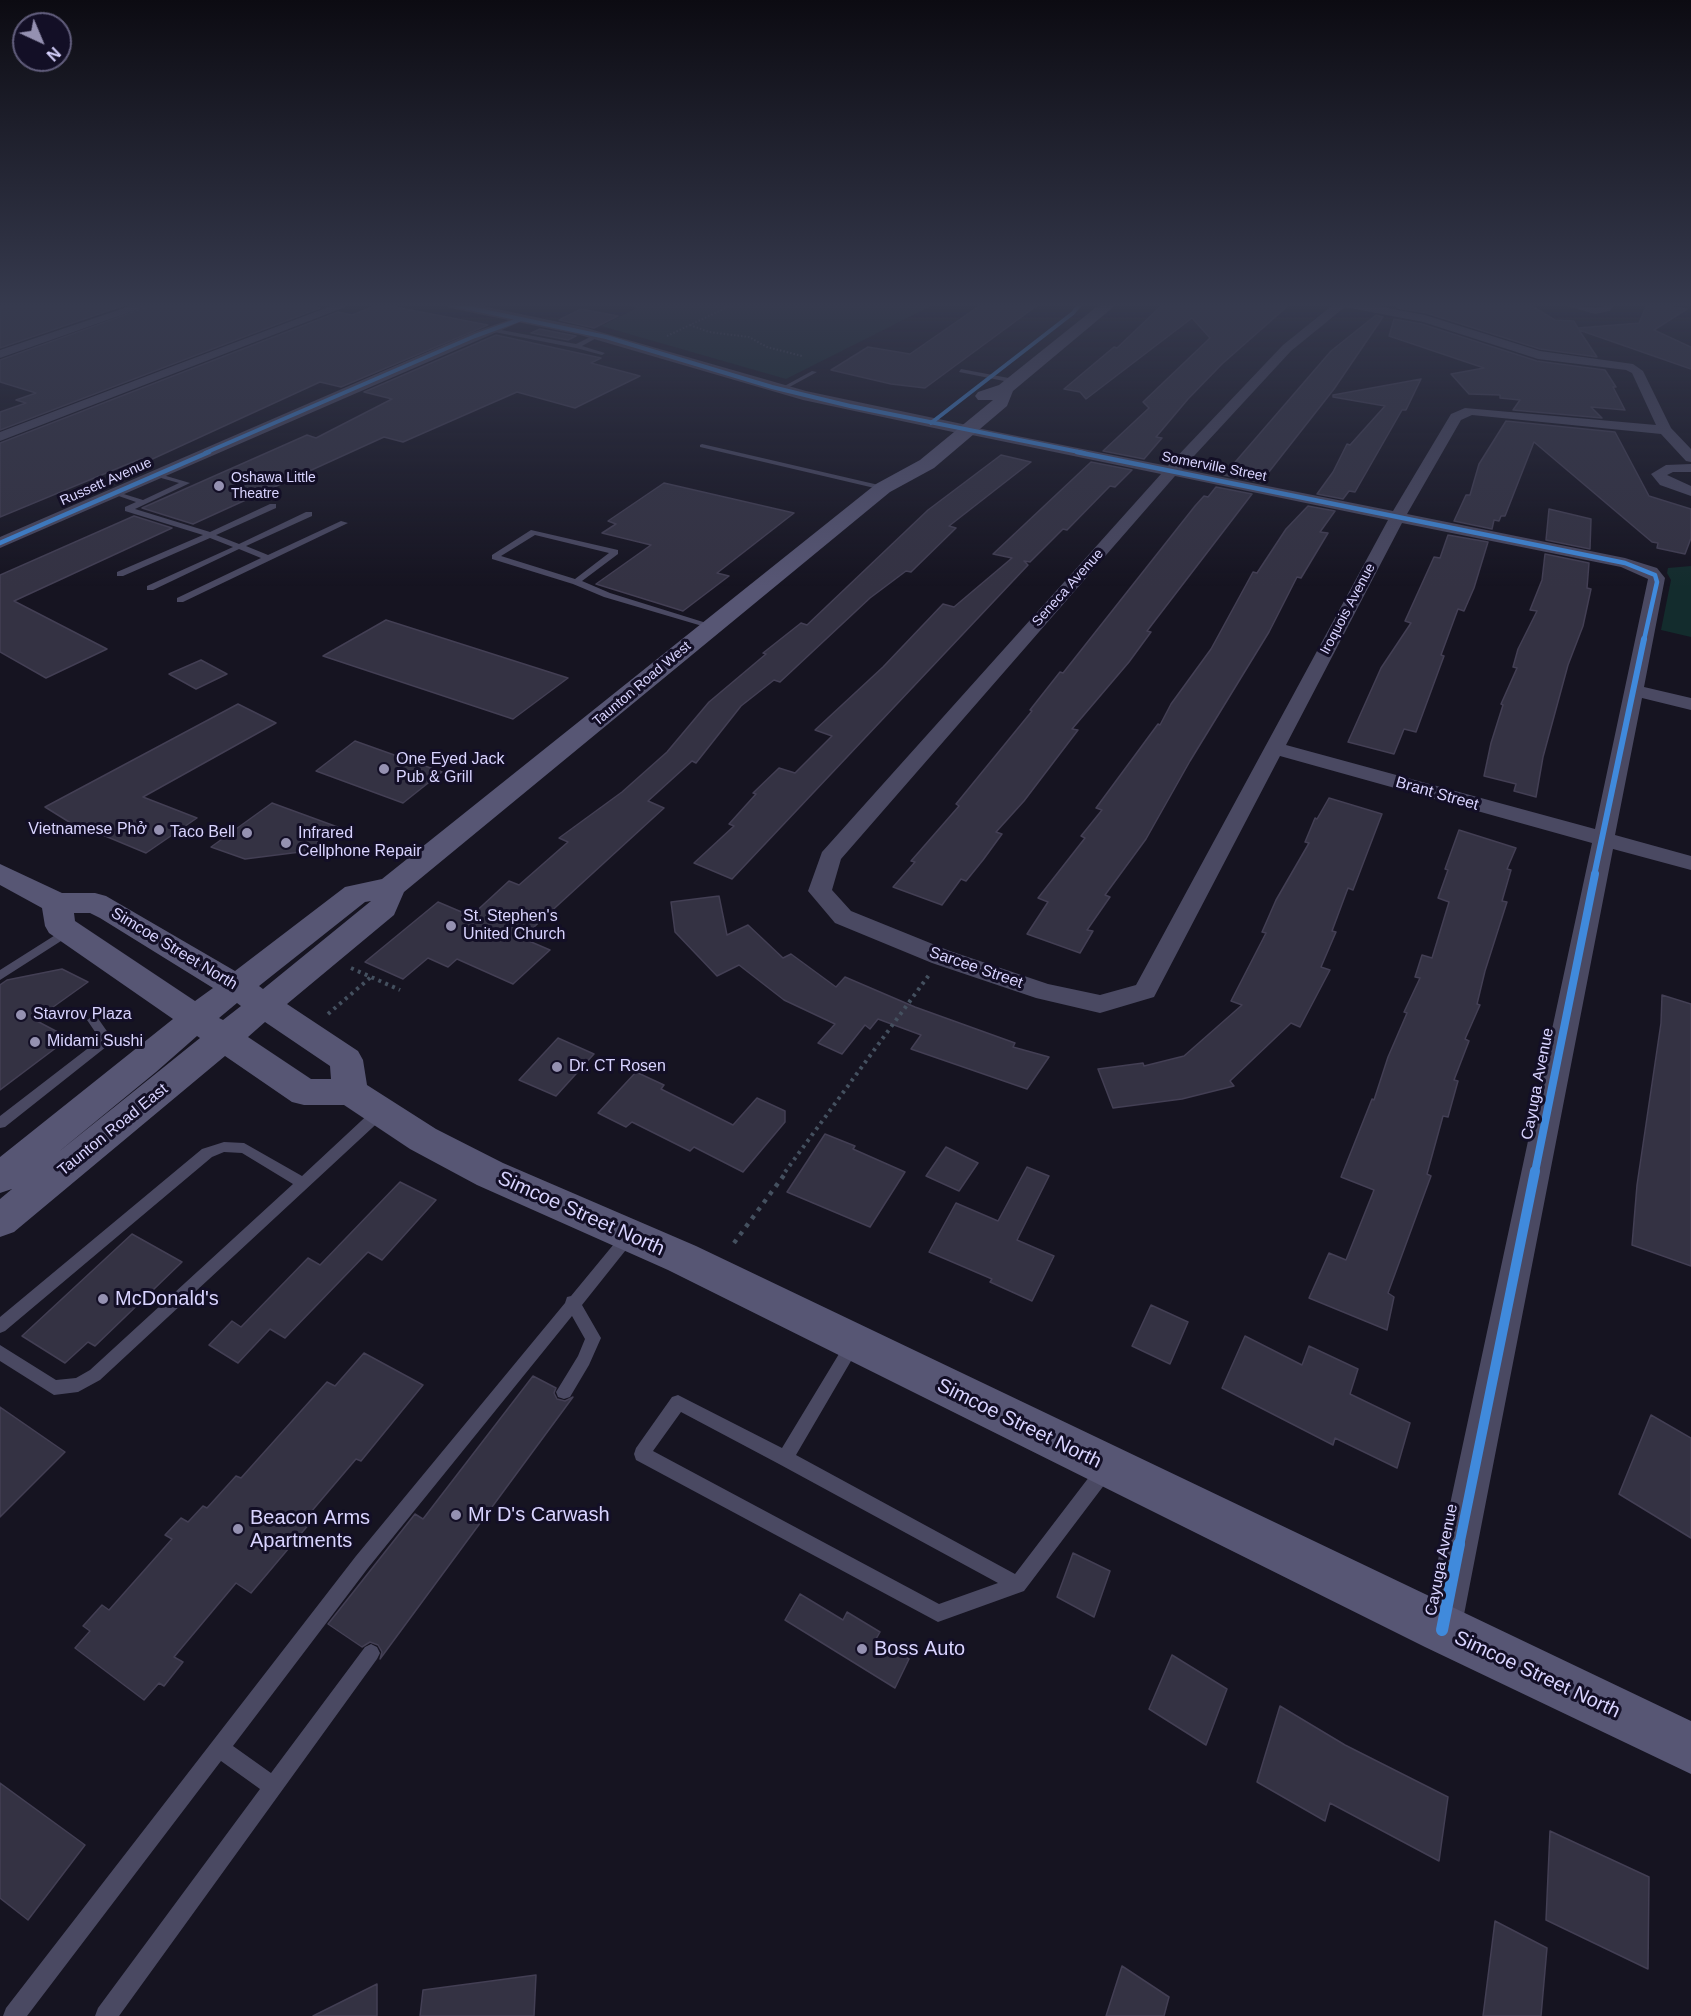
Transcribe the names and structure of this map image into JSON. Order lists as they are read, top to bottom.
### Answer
{
  "streets": {
    "main road": ["Taunton Road West", "Simcoe Street North", "Taunton Road East"],
    "street": [
      "Somerville Street",
      "Russett Avenue",
      "Seneca Avenue",
      "Iroquois Avenue",
      "Brant Street",
      "Sarcee Street",
      "Cayuga Avenue"
    ]
  },
  "crossings": [
    ["Somerville Street", "Seneca Avenue"],
    ["Somerville Street", "Iroquois Avenue"],
    ["Somerville Street", "Taunton Road West"],
    ["Somerville Street", "Cayuga Avenue"],
    ["Seneca Avenue", "Sarcee Street"],
    ["Iroquois Avenue", "Brant Street"],
    ["Iroquois Avenue", "Sarcee Street"],
    ["Taunton Road West", "Simcoe Street North"],
    ["Taunton Road West", "Taunton Road East"],
    ["Brant Street", "Cayuga Avenue"],
    ["Simcoe Street North", "Cayuga Avenue"],
    ["Simcoe Street North", "Taunton Road East"]
  ],
  "places": [
    "Oshawa Little Theatre",
    "One Eyed Jack Pub & Grill",
    "Vietnamese Phở",
    "Taco Bell",
    "Infrared Cellphone Repair",
    "St. Stephen's United Church",
    "Stavrov Plaza",
    "Midami Sushi",
    "Dr. CT Rosen",
    "McDonald's",
    "Mr D's Carwash",
    "Beacon Arms Apartments",
    "Boss Auto"
  ],
  "north": "bottom right"
}
